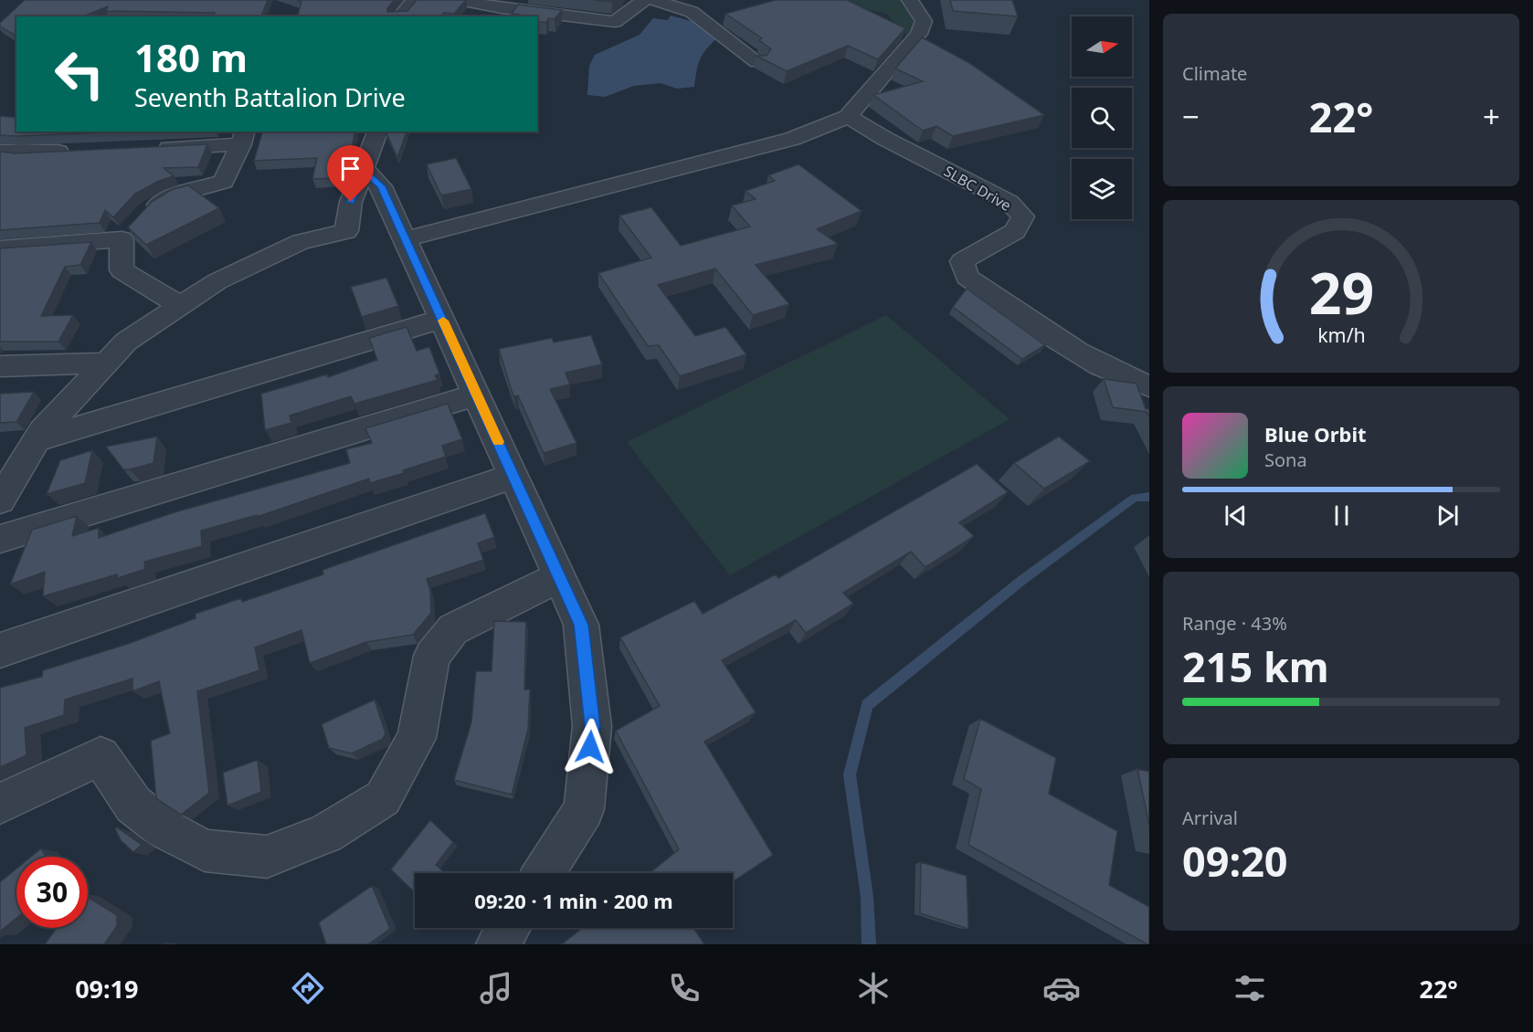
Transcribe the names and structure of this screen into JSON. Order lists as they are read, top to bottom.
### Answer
{
  "streets": {
    "street": ["SLBC Drive"]
  },
  "north": "right",
  "page": {
    "tile": [
      "Climate",
      ["Range · 43%", "215 km"],
      ["Arrival", "09:20"]
    ],
    "turn": ["180 m", "Seventh Battalion Drive"],
    "heat": ["−", "22°", "+"],
    "song": ["Blue Orbit", "Sona"],
    "limit": "30",
    "trip": "09:20 · 1 min · 200 m",
    "tabs": ["09:19", "22°"],
    "gauge": ["29", "km/h"]
  }
}
